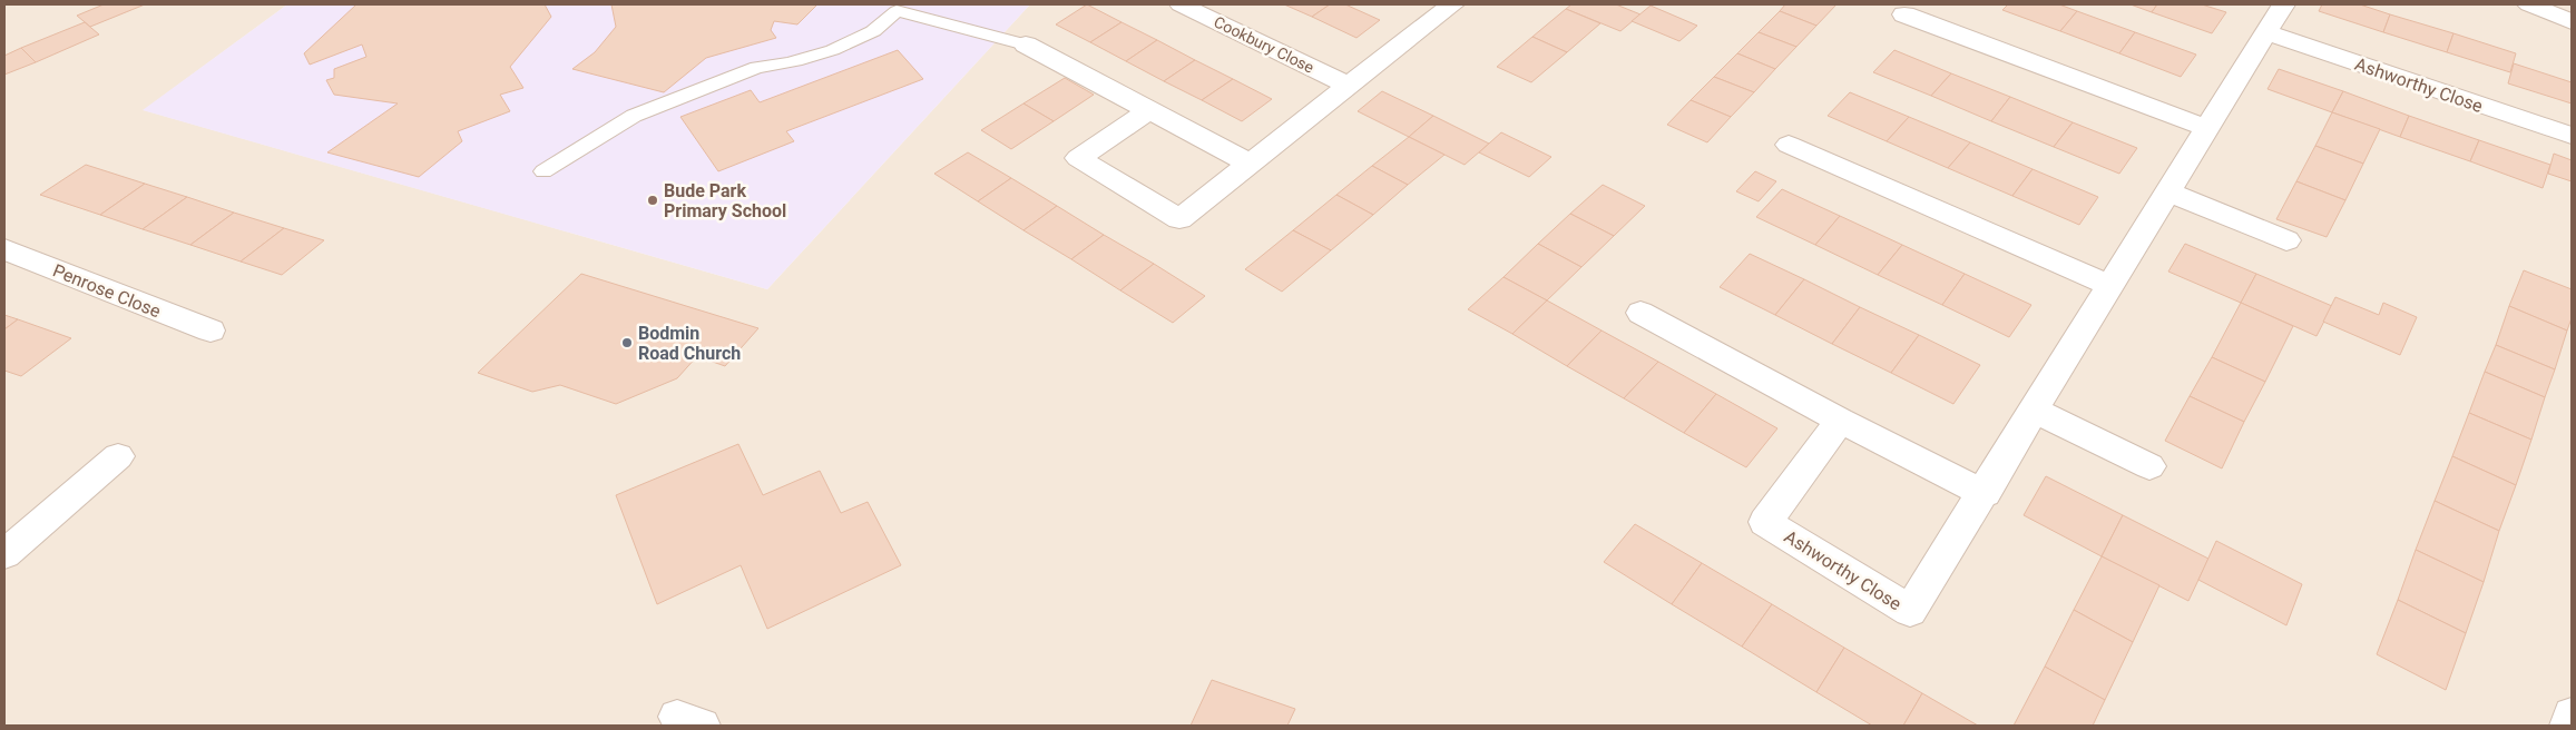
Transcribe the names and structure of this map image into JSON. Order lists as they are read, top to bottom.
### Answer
{
  "streets": {
    "street": ["Cookbury Close", "Ashworthy Close", "Penrose Close"]
  },
  "places": ["Bude Park Primary School", "Bodmin Road Church"]
}
